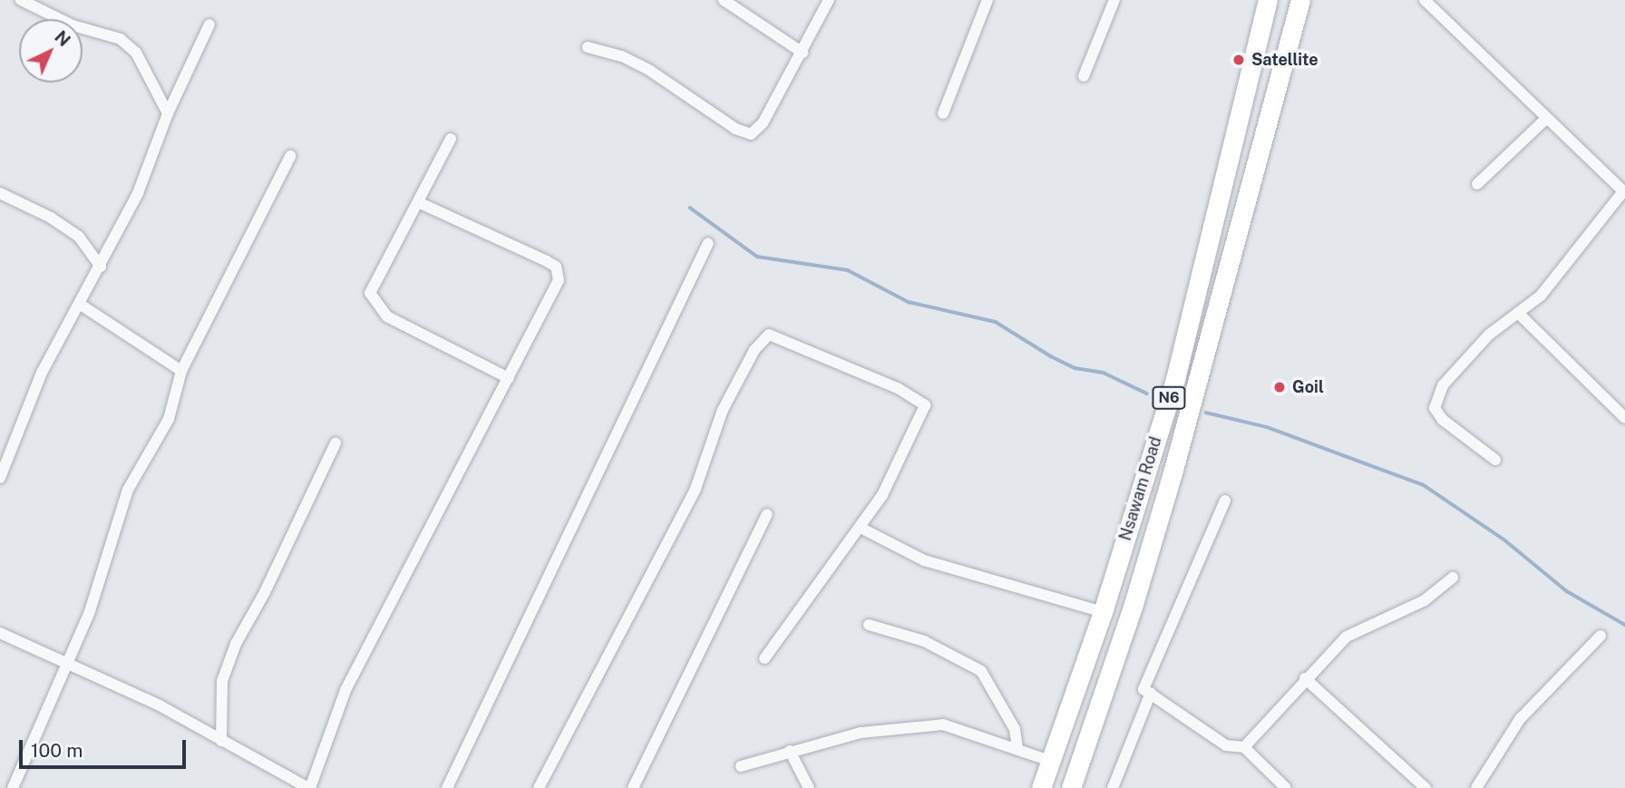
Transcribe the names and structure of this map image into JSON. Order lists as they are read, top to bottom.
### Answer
{
  "streets": {
    "highway": ["N6", "Nsawam Road"]
  },
  "places": ["Satellite", "Goil"],
  "scale_bar": "100 m",
  "north": "top right"
}
